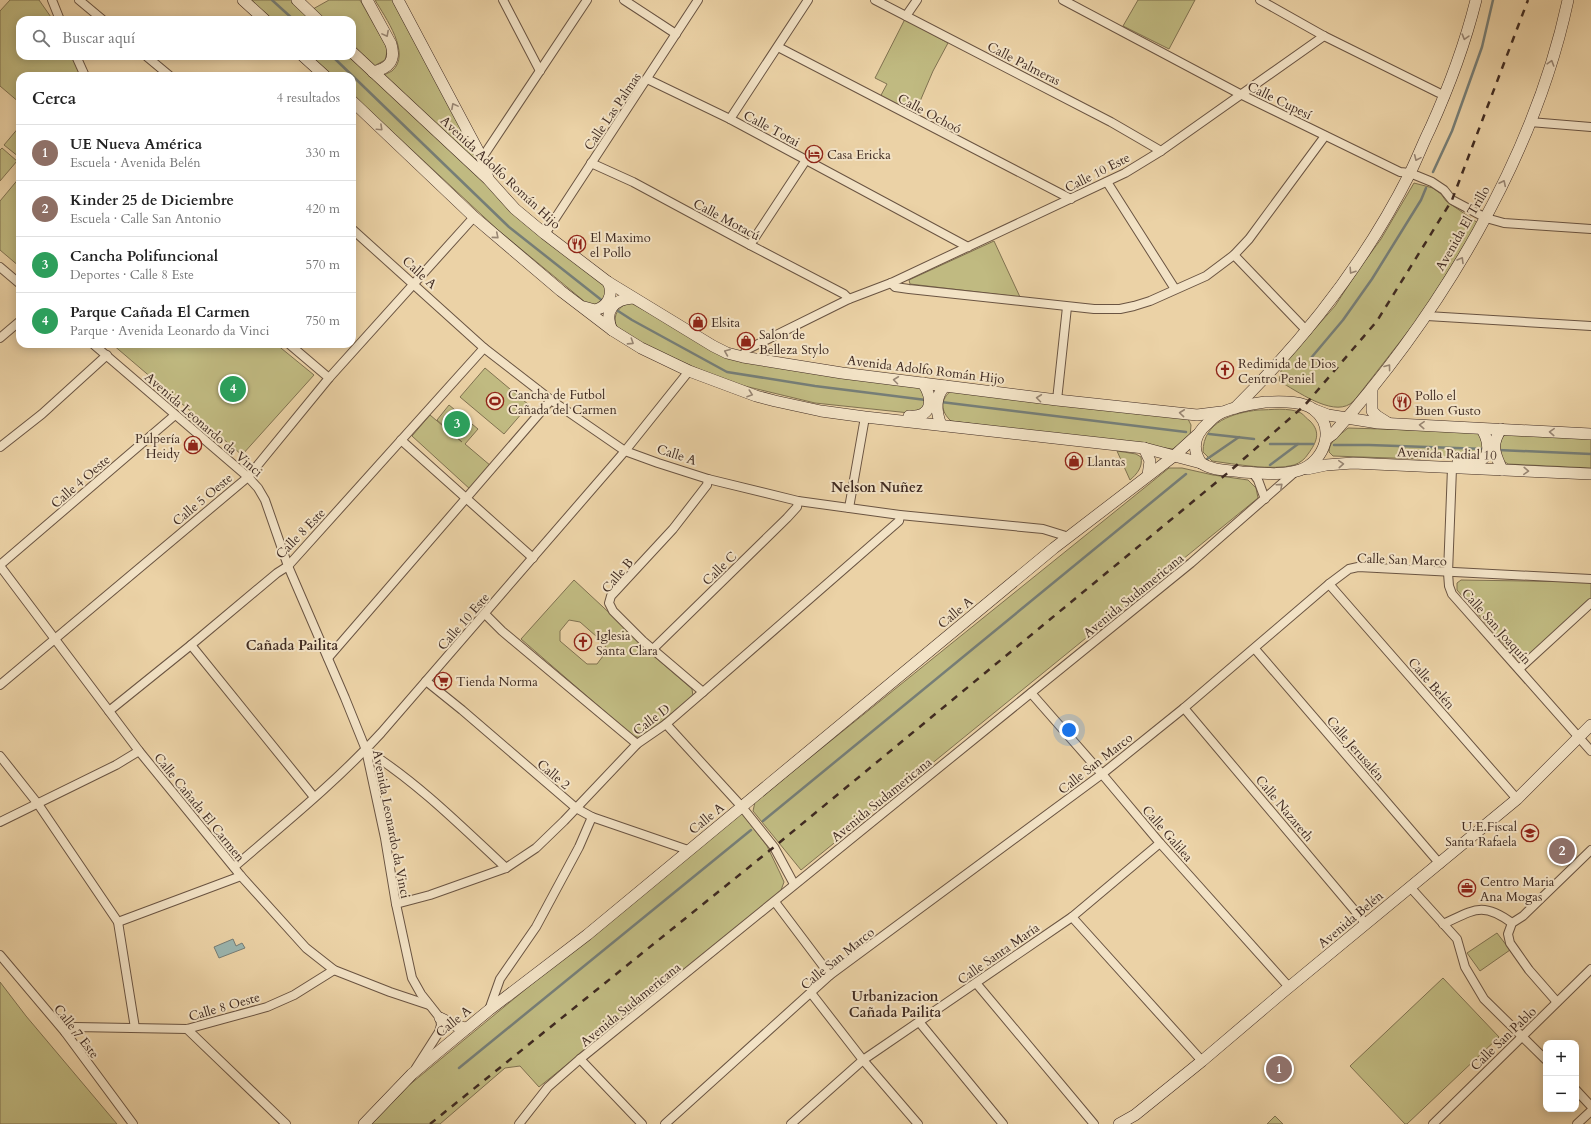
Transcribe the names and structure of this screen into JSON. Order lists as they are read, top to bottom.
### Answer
{
  "streets": {
    "main road": [
      "Avenida Adolfo Román Hijo",
      "Avenida El Trillo",
      "Calle A",
      "Avenida Radial 10",
      "Avenida Belén"
    ],
    "street": [
      "Calle Palmeras",
      "Calle Cupesí",
      "Calle Las Palmas",
      "Calle Ochoó",
      "Calle Totai",
      "Calle 10 Este",
      "Calle Motacú",
      "Avenida Leonardo da Vinci",
      "Calle 4 Oeste",
      "Calle 5 Oeste",
      "Calle 8 Este",
      "Calle San Marco",
      "Calle C",
      "Calle B",
      "Avenida Sudamericana",
      "Calle San Joaquín",
      "Calle Belén",
      "Calle D",
      "Calle Jerusalén",
      "Calle 2",
      "Calle Cañada El Carmen",
      "Calle Nazareth",
      "Calle Galilea",
      "Calle Santa María",
      "Calle 8 Oeste",
      "Calle 7 Este",
      "Calle San Pablo"
    ]
  },
  "crossings": [
    ["Calle Palmeras", "Calle 10 Este"],
    ["Calle Cupesí", "Calle 10 Este"],
    ["Calle Cupesí", "Avenida El Trillo"],
    ["Calle Las Palmas", "Calle Totai"],
    ["Calle Las Palmas", "Avenida Adolfo Román Hijo"],
    ["Calle Las Palmas", "Calle Motacú"],
    ["Calle Ochoó", "Calle 10 Este"],
    ["Calle Totai", "Calle 10 Este"],
    ["Avenida Adolfo Román Hijo", "Calle 10 Este"],
    ["Avenida Adolfo Román Hijo", "Calle A"],
    ["Avenida Adolfo Román Hijo", "Avenida Radial 10"],
    ["Calle 10 Este", "Calle Motacú"],
    ["Calle 10 Este", "Calle A"],
    ["Calle 10 Este", "Avenida Leonardo da Vinci"],
    ["Calle 10 Este", "Calle 2"],
    ["Calle 10 Este", "Calle Cañada El Carmen"],
    ["Avenida El Trillo", "Avenida Radial 10"],
    ["Avenida El Trillo", "Avenida Sudamericana"],
    ["Calle A", "Calle 5 Oeste"],
    ["Calle A", "Calle 8 Este"],
    ["Calle A", "Calle C"],
    ["Calle A", "Calle B"],
    ["Calle A", "Calle D"],
    ["Calle A", "Calle 2"],
    ["Avenida Leonardo da Vinci", "Calle 4 Oeste"],
    ["Avenida Leonardo da Vinci", "Calle 5 Oeste"],
    ["Avenida Leonardo da Vinci", "Calle 8 Este"],
    ["Avenida Leonardo da Vinci", "Calle D"],
    ["Avenida Leonardo da Vinci", "Calle Cañada El Carmen"],
    ["Avenida Radial 10", "Avenida Sudamericana"],
    ["Avenida Radial 10", "Calle San Joaquín"],
    ["Calle 4 Oeste", "Calle Cañada El Carmen"],
    ["Calle 5 Oeste", "Calle Cañada El Carmen"],
    ["Calle 8 Este", "Calle Cañada El Carmen"],
    ["Calle San Marco", "Calle San Joaquín"],
    ["Calle San Marco", "Calle Belén"],
    ["Calle San Marco", "Calle Jerusalén"],
    ["Calle San Marco", "Calle Nazareth"],
    ["Calle San Marco", "Calle Galilea"],
    ["Calle C", "Calle B"],
    ["Calle B", "Calle D"],
    ["Avenida Sudamericana", "Calle Galilea"],
    ["Calle San Joaquín", "Avenida Belén"],
    ["Calle Belén", "Avenida Belén"],
    ["Calle D", "Calle 2"],
    ["Calle Jerusalén", "Avenida Belén"],
    ["Calle Cañada El Carmen", "Calle 8 Oeste"],
    ["Calle Nazareth", "Avenida Belén"],
    ["Calle Galilea", "Avenida Belén"],
    ["Calle Galilea", "Calle Santa María"],
    ["Calle 8 Oeste", "Calle 7 Este"]
  ],
  "districts": ["Nelson Nuñez", "Cañada Pailita", "Urbanizacion Cañada Pailita"],
  "places": {
    "hotel": ["Casa Ericka"],
    "restaurant": ["El Maximo el Pollo", "Pollo el Buen Gusto"],
    "shop": [
      "Elsita",
      "Salon de Belleza Stylo",
      "Pulpería Heidy",
      "Llantas"
    ],
    "church": ["Redimida de Dios Centro Peniel", "Iglesia Santa Clara"],
    "sports": ["Cancha de Futbol Cañada del Carmen"],
    "supermarket": ["Tienda Norma"],
    "school or university": ["U.E.Fiscal Santa Rafaela"],
    "office": ["Centro Maria Ana Mogas"]
  },
  "page": {
    "search": "Buscar aquí",
    "heading": ["Cerca", "4 resultados"],
    "list": [
      {
        "mark": "1",
        "name": "UE Nueva América",
        "note": "Escuela · Avenida Belén",
        "value": "330 m"
      },
      {
        "mark": "2",
        "name": "Kinder 25 de Diciembre",
        "note": "Escuela · Calle San Antonio",
        "value": "420 m"
      },
      {
        "mark": "3",
        "name": "Cancha Polifuncional",
        "note": "Deportes · Calle 8 Este",
        "value": "570 m"
      },
      {
        "mark": "4",
        "name": "Parque Cañada El Carmen",
        "note": "Parque · Avenida Leonardo da Vinci",
        "value": "750 m"
      }
    ],
    "pins": [
      "4",
      "3",
      "2",
      "1"
    ],
    "map_buttons": ["+", "−"]
  }
}
